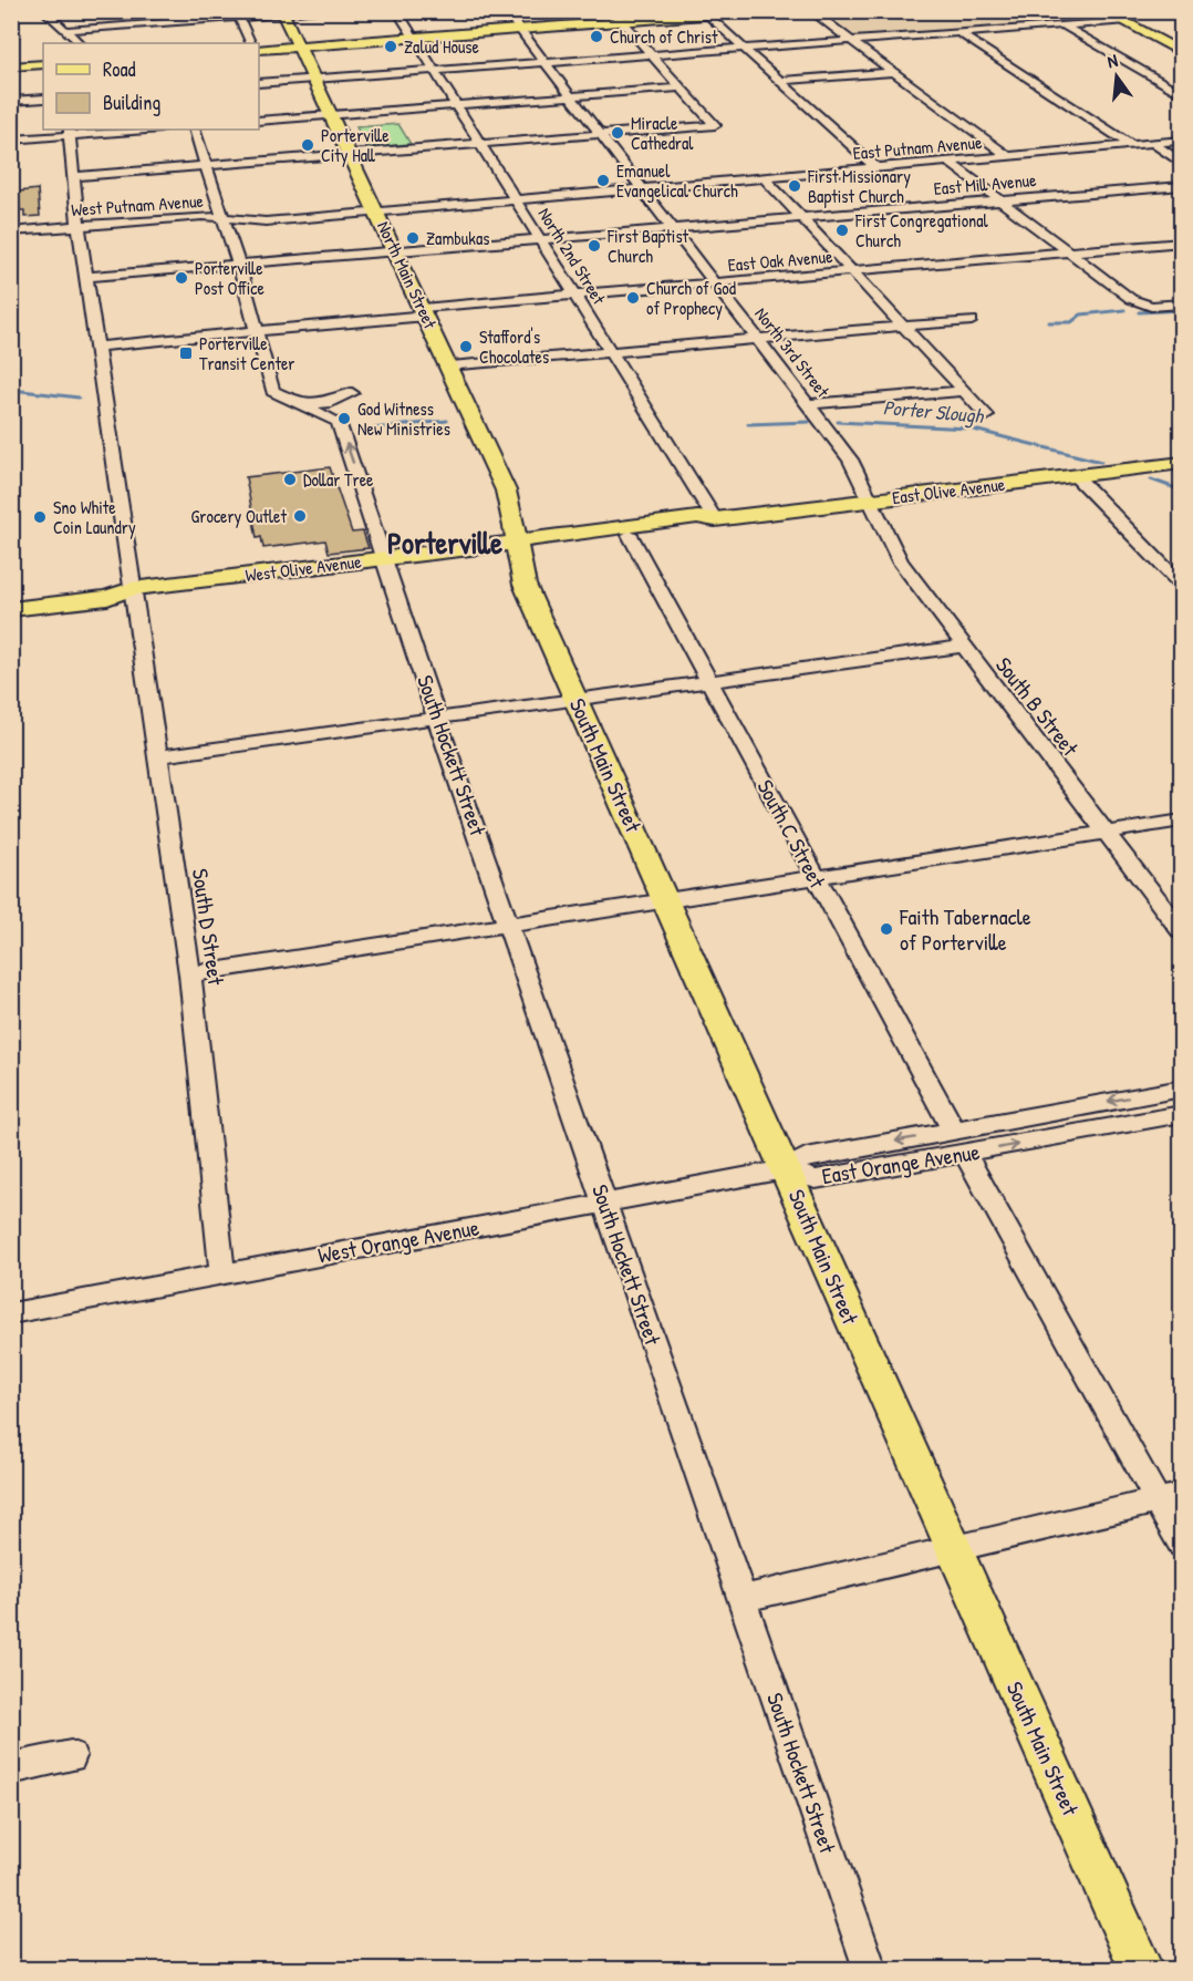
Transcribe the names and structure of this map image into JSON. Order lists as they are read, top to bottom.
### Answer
{
  "streets": {
    "main road": [
      "North Main Street",
      "East Olive Avenue",
      "West Olive Avenue",
      "South Main Street"
    ],
    "street": [
      "East Putnam Avenue",
      "East Mill Avenue",
      "West Putnam Avenue",
      "North 2nd Street",
      "East Oak Avenue",
      "North 3rd Street",
      "South B Street",
      "South Hockett Street",
      "South C Street",
      "South D Street",
      "East Orange Avenue",
      "West Orange Avenue"
    ]
  },
  "crossings": [
    ["East Putnam Avenue", "West Putnam Avenue"],
    ["East Putnam Avenue", "North 2nd Street"],
    ["East Putnam Avenue", "North Main Street"],
    ["East Putnam Avenue", "North 3rd Street"],
    ["East Mill Avenue", "North 2nd Street"],
    ["East Mill Avenue", "North Main Street"],
    ["East Mill Avenue", "North 3rd Street"],
    ["East Mill Avenue", "South Hockett Street"],
    ["East Mill Avenue", "South D Street"],
    ["West Putnam Avenue", "North Main Street"],
    ["West Putnam Avenue", "South Hockett Street"],
    ["West Putnam Avenue", "South D Street"],
    ["North 2nd Street", "East Oak Avenue"],
    ["North 2nd Street", "East Olive Avenue"],
    ["East Oak Avenue", "North Main Street"],
    ["East Oak Avenue", "North 3rd Street"],
    ["East Oak Avenue", "South Hockett Street"],
    ["East Oak Avenue", "South D Street"],
    ["North Main Street", "East Olive Avenue"],
    ["North Main Street", "West Olive Avenue"],
    ["North Main Street", "South Main Street"],
    ["North 3rd Street", "East Olive Avenue"],
    ["North 3rd Street", "South B Street"],
    ["East Olive Avenue", "West Olive Avenue"],
    ["East Olive Avenue", "South B Street"],
    ["East Olive Avenue", "South Main Street"],
    ["East Olive Avenue", "South C Street"],
    ["West Olive Avenue", "South Hockett Street"],
    ["West Olive Avenue", "South Main Street"],
    ["West Olive Avenue", "South D Street"],
    ["South Hockett Street", "West Orange Avenue"],
    ["South Main Street", "East Orange Avenue"],
    ["South Main Street", "West Orange Avenue"],
    ["South C Street", "East Orange Avenue"],
    ["South D Street", "West Orange Avenue"],
    ["East Orange Avenue", "West Orange Avenue"]
  ],
  "districts": ["Porterville"],
  "water": ["Porter Slough"],
  "places": {
    "other": [
      "Church of Christ",
      "Zalud House",
      "Miracle Cathedral",
      "Porterville City Hall",
      "Emanuel Evangelical Church",
      "First Missionary Baptist Church",
      "First Congregational Church",
      "Zambukas",
      "First Baptist Church",
      "Porterville Post Office",
      "Church of God of Prophecy",
      "Stafford's Chocolates",
      "God Witness New Ministries",
      "Dollar Tree",
      "Grocery Outlet",
      "Sno White Coin Laundry",
      "Faith Tabernacle of Porterville"
    ],
    "transit": ["Porterville Transit Center"]
  },
  "legend": ["Road", "Building"],
  "north": "top"
}
